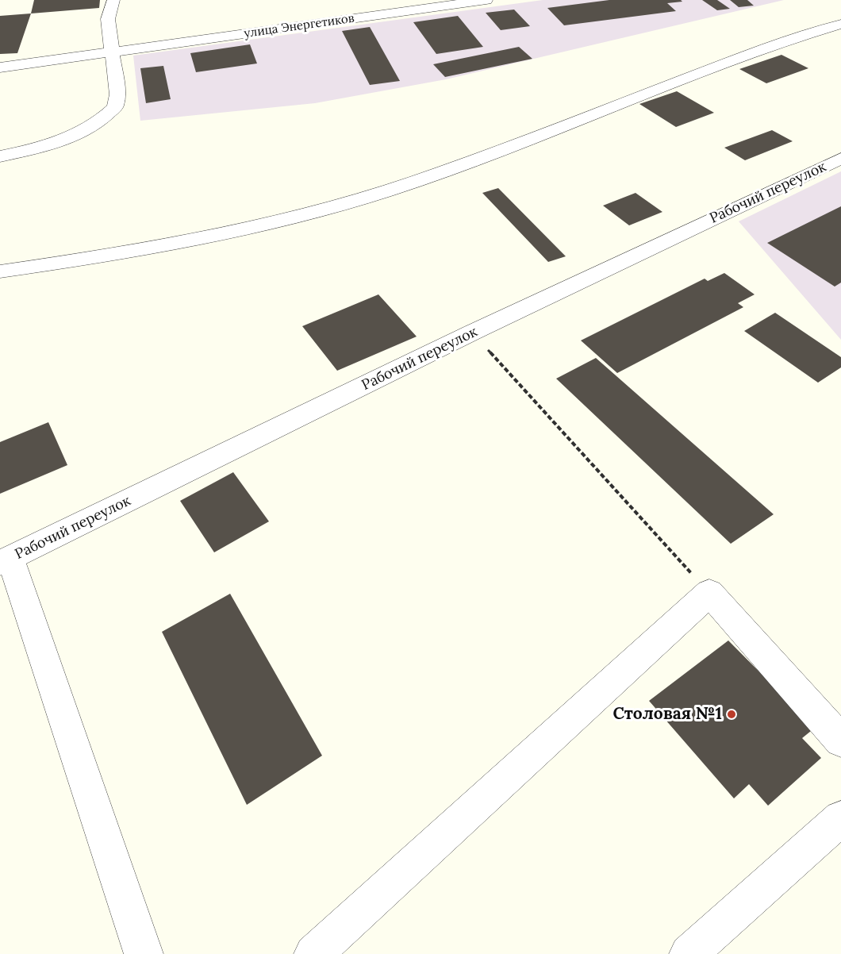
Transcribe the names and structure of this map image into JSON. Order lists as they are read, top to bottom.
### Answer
{
  "streets": {
    "street": ["улица Энергетиков", "Рабочий переулок"]
  },
  "places": ["Столовая №1"]
}
